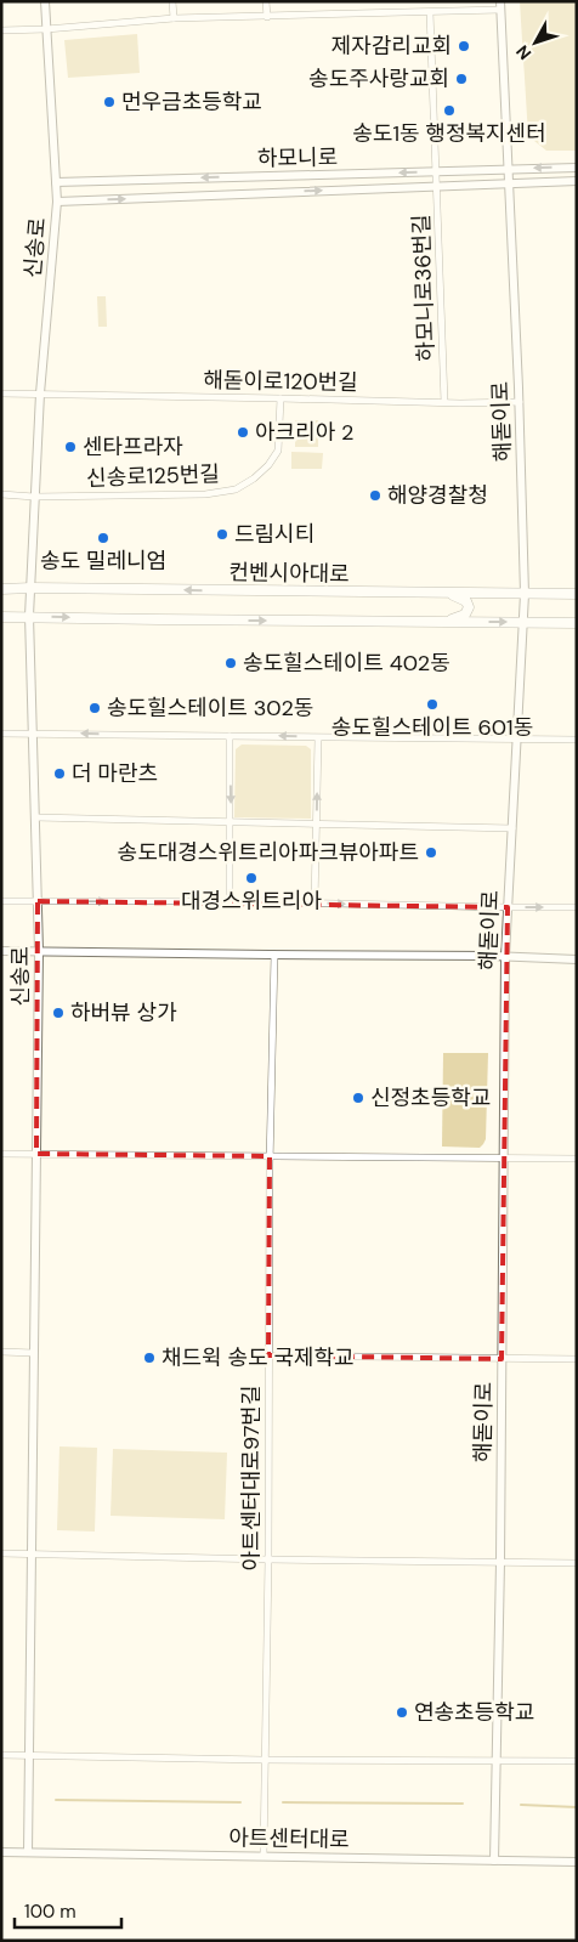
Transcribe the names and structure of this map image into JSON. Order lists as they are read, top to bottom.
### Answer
{
  "streets": {
    "main road": ["컨벤시아대로"],
    "street": [
      "하모니로",
      "신송로",
      "하모니로36번길",
      "해돋이로120번길",
      "해돋이로",
      "신송로125번길",
      "아트센터대로97번길",
      "아트센터대로"
    ]
  },
  "crossings": [
    ["하모니로", "신송로"],
    ["하모니로", "하모니로36번길"],
    ["하모니로", "해돋이로"],
    ["신송로", "해돋이로120번길"],
    ["신송로", "신송로125번길"],
    ["신송로", "컨벤시아대로"],
    ["신송로", "아트센터대로"],
    ["하모니로36번길", "해돋이로120번길"],
    ["해돋이로120번길", "해돋이로"],
    ["해돋이로120번길", "신송로125번길"],
    ["해돋이로", "컨벤시아대로"],
    ["해돋이로", "아트센터대로"],
    ["아트센터대로97번길", "아트센터대로"]
  ],
  "places": [
    "제자감리교회",
    "송도주사랑교회",
    "먼우금초등학교",
    "송도1동 행정복지센터",
    "아크리아 2",
    "센타프라자",
    "해양경찰청",
    "드림시티",
    "송도 밀레니엄",
    "송도힐스테이트 402동",
    "송도힐스테이트 601동",
    "송도힐스테이트 302동",
    "더 마란츠",
    "송도대경스위트리아파크뷰아파트",
    "대경스위트리아",
    "하버뷰 상가",
    "신정초등학교",
    "채드윅 송도 국제학교",
    "연송초등학교"
  ],
  "scale_bar": "100 m",
  "north": "bottom left"
}
